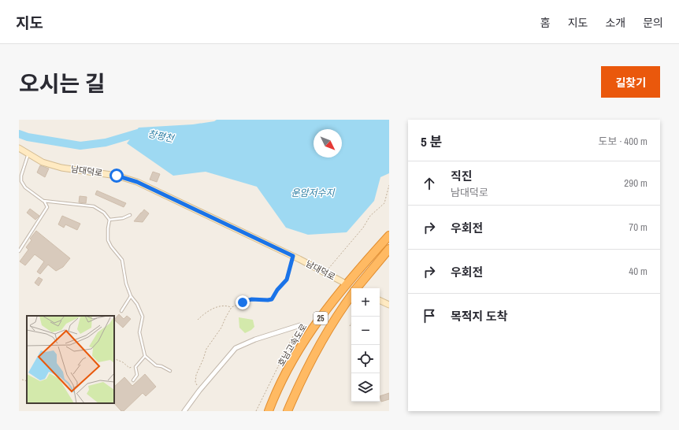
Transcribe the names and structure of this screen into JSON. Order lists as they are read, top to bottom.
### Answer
{
  "streets": {
    "highway": ["25", "호남고속도로"],
    "main road": ["남대덕로"]
  },
  "water": ["창평천", "운암저수지"],
  "north": "bottom right",
  "page": {
    "header": "지도",
    "nav": [
      "홈",
      "지도",
      "소개",
      "문의"
    ],
    "title": "오시는 길",
    "buttons": "길찾기",
    "heading": ["5 분", "도보 · 400 m"],
    "list": [
      ["직진", "남대덕로", "290 m"],
      ["우회전", "70 m"],
      ["우회전", "40 m"],
      "목적지 도착"
    ],
    "map_buttons": ["+", "−"]
  }
}
